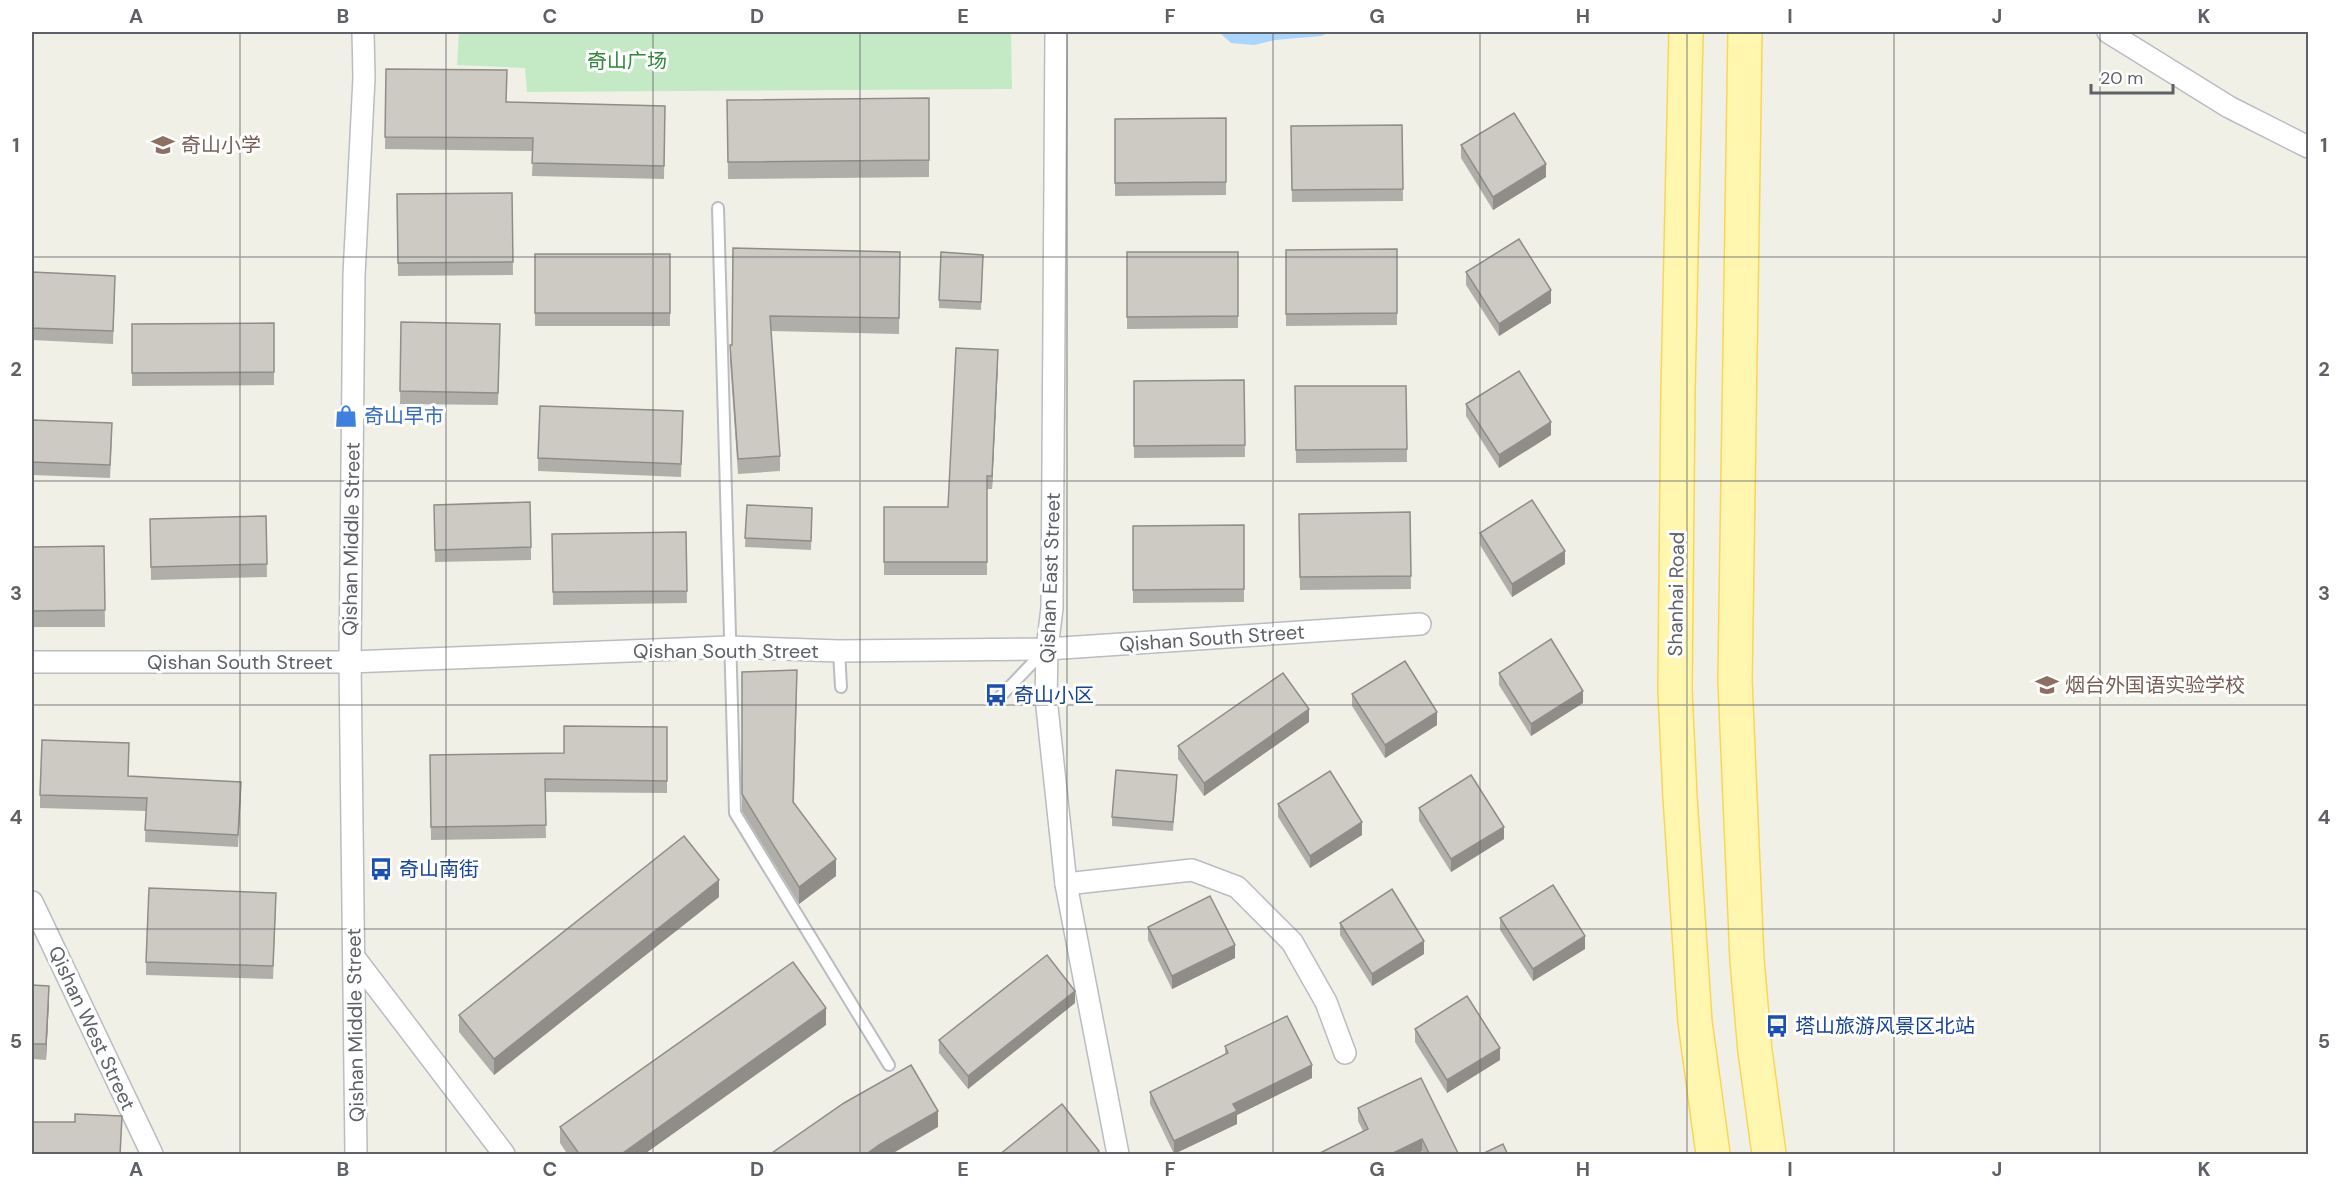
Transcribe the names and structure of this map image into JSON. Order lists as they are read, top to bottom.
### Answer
{
  "streets": {
    "main road": ["Shanhai Road"],
    "street": [
      "Qishan Middle Street",
      "Qishan East Street",
      "Qishan South Street",
      "Qishan West Street"
    ]
  },
  "crossings": [
    ["Qishan Middle Street", "Qishan South Street"],
    ["Qishan East Street", "Qishan South Street"]
  ],
  "parks": ["奇山广场"],
  "places": {
    "school or university": ["奇山小学", "烟台外国语实验学校"],
    "shop": ["奇山早市"],
    "bus stop": ["奇山小区", "奇山南街", "塔山旅游风景区北站"]
  },
  "scale_bar": "20 m",
  "grid": {
    "columns": [
      "A",
      "B",
      "C",
      "D",
      "E",
      "F",
      "G",
      "H",
      "I",
      "J",
      "K"
    ],
    "rows": [
      "1",
      "2",
      "3",
      "4",
      "5"
    ]
  }
}
